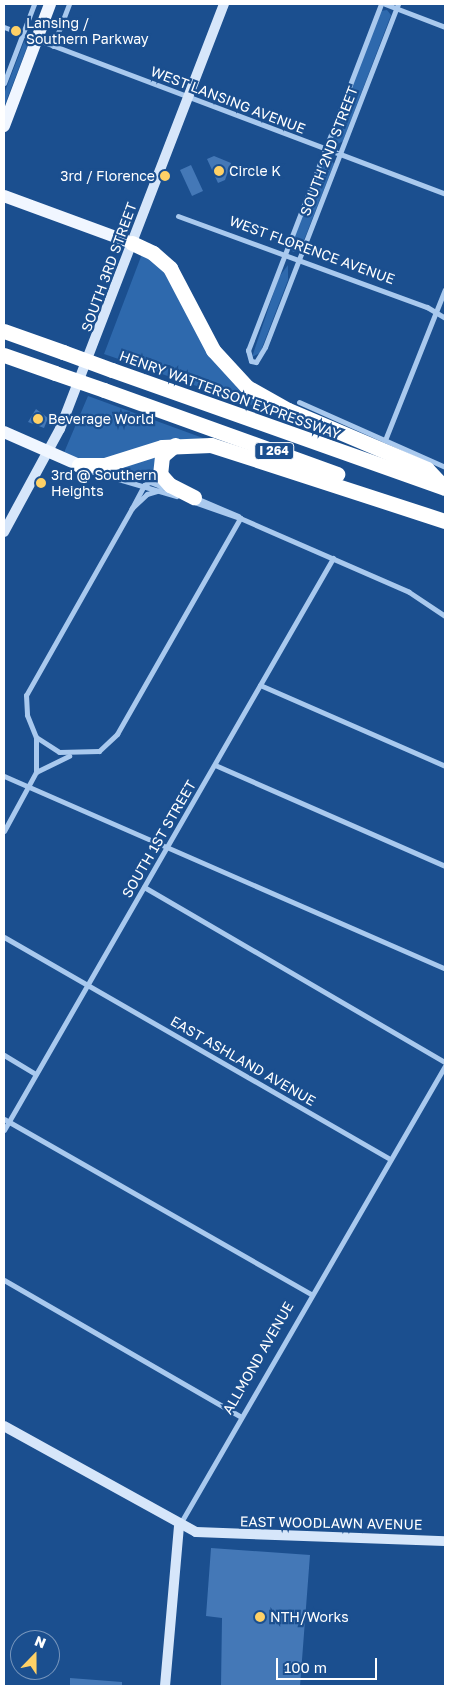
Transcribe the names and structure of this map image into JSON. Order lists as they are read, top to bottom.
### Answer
{
  "streets": {
    "highway": ["HENRY WATTERSON EXPRESSWAY", "I 264"],
    "main road": ["SOUTH 3RD STREET", "ALLMOND AVENUE", "EAST WOODLAWN AVENUE"],
    "street": [
      "WEST LANSING AVENUE",
      "SOUTH 2ND STREET",
      "WEST FLORENCE AVENUE",
      "SOUTH 1ST STREET",
      "EAST ASHLAND AVENUE"
    ]
  },
  "crossings": [
    ["WEST LANSING AVENUE", "SOUTH 2ND STREET"],
    ["WEST LANSING AVENUE", "SOUTH 3RD STREET"],
    ["SOUTH 2ND STREET", "WEST FLORENCE AVENUE"],
    ["SOUTH 1ST STREET", "EAST ASHLAND AVENUE"],
    ["EAST ASHLAND AVENUE", "ALLMOND AVENUE"],
    ["ALLMOND AVENUE", "EAST WOODLAWN AVENUE"]
  ],
  "places": [
    "Lansing / Southern Parkway",
    "Circle K",
    "3rd / Florence",
    "Beverage World",
    "3rd @ Southern Heights",
    "NTH/Works"
  ],
  "scale_bar": "100 m",
  "north": "top"
}
